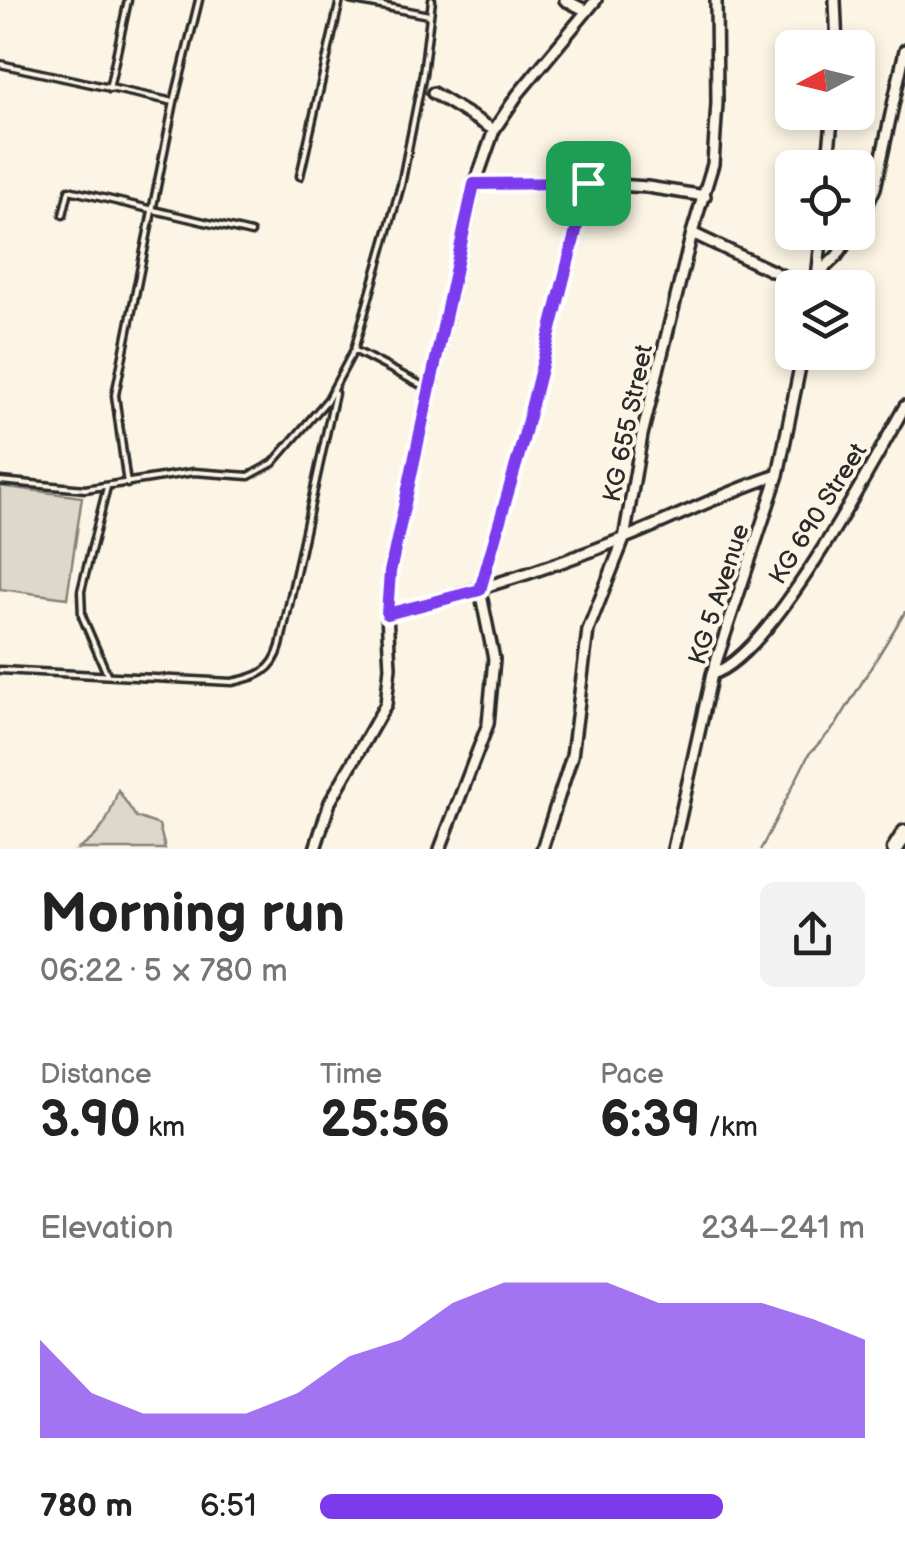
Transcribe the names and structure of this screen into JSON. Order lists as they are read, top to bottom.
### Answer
{
  "streets": {
    "street": ["KG 655 Street", "KG 690 Street", "KG 5 Avenue"]
  },
  "crossings": [
    ["KG 690 Street", "KG 5 Avenue"]
  ],
  "north": "left",
  "page": {
    "heading": ["Morning run", "06:22 · 5 × 780 m"],
    "stats": [
      ["Distance", "3.90 km"],
      ["Time", "25:56"],
      ["Pace", "6:39 /km"]
    ],
    "chart": ["Elevation", "234–241 m"],
    "list": [
      {
        "name": "780 m",
        "note": "6:51"
      }
    ]
  }
}
